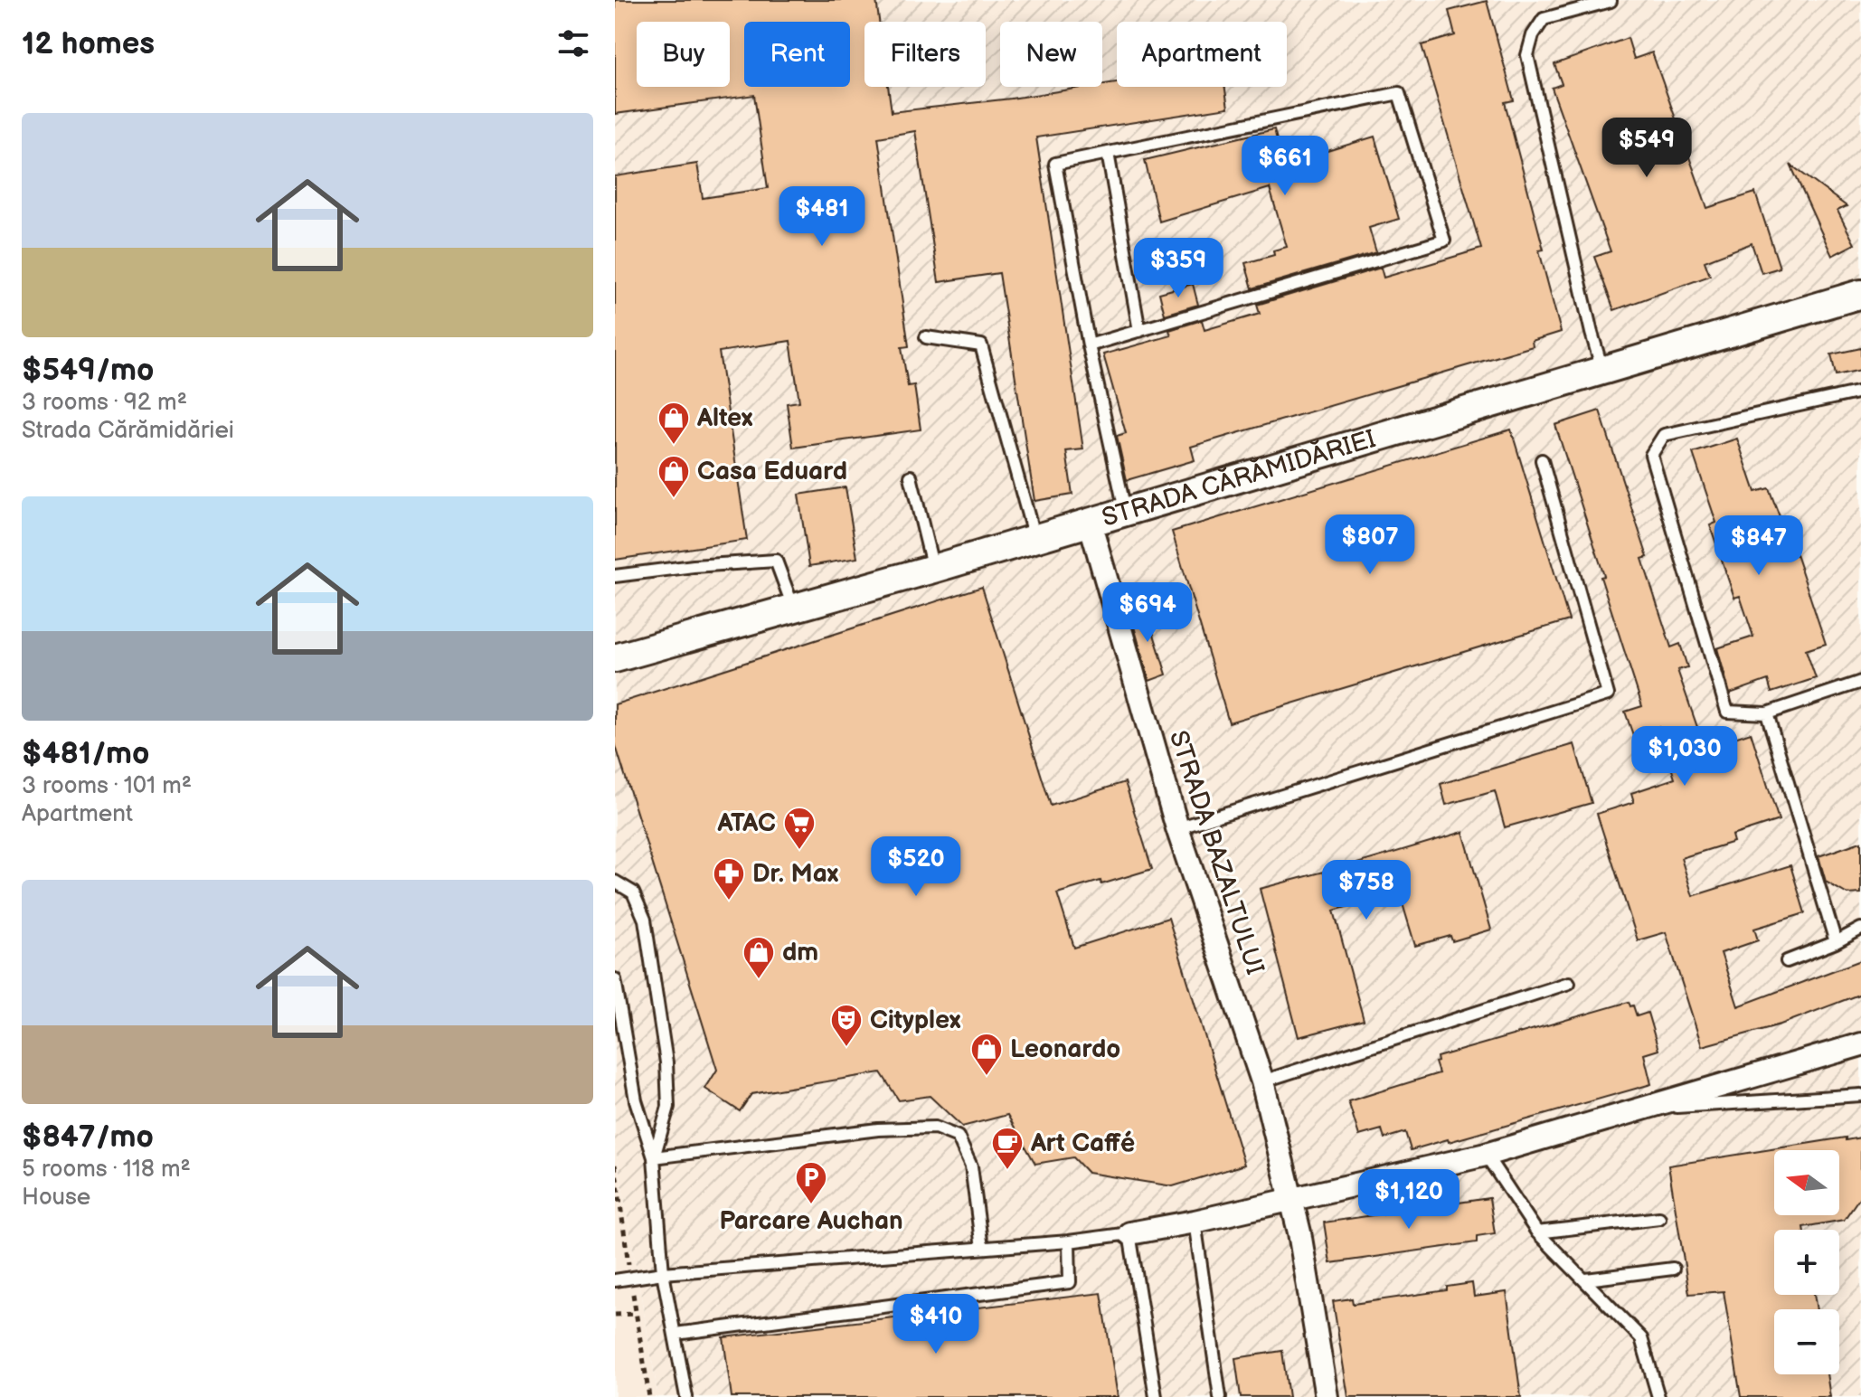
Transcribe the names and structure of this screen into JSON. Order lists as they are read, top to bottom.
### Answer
{
  "streets": {
    "street": ["STRADA CĂRĂMIDĂRIEI", "STRADA BAZALTULUI"]
  },
  "crossings": [
    ["STRADA CĂRĂMIDĂRIEI", "STRADA BAZALTULUI"]
  ],
  "places": {
    "shop": [
      "Altex",
      "Casa Eduard",
      "dm",
      "Leonardo"
    ],
    "supermarket": ["ATAC"],
    "pharmacy": ["Dr. Max"],
    "theatre": ["Cityplex"],
    "cafe": ["Art Caffé"],
    "parking": ["Parcare Auchan"]
  },
  "north": "left",
  "page": {
    "heading": "12 homes",
    "chip": [
      "Buy",
      "Rent",
      "Filters",
      "New",
      "Apartment"
    ],
    "list": [
      {
        "name": "$549/mo",
        "note": "3 rooms · 92 m² · Strada Cărămidăriei"
      },
      {
        "name": "$481/mo",
        "note": "3 rooms · 101 m² · Apartment"
      },
      {
        "name": "$847/mo",
        "note": "5 rooms · 118 m² · House"
      }
    ],
    "price": [
      "$549",
      "$661",
      "$481",
      "$359",
      "$807",
      "$847",
      "$694",
      "$1,030",
      "$520",
      "$758",
      "$1,120",
      "$410"
    ],
    "map_buttons": ["+", "−"]
  }
}
